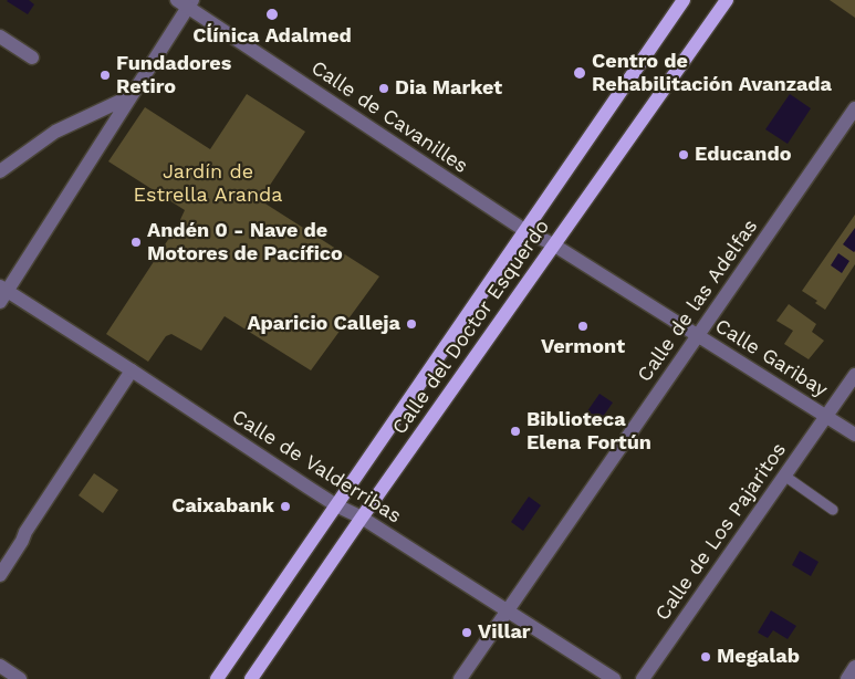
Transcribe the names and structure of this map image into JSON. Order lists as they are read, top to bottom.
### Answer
{
  "streets": {
    "main road": ["Calle del Doctor Esquerdo"],
    "street": [
      "Calle de Cavanilles",
      "Calle de las Adelfas",
      "Calle Garibay",
      "Calle de Valderribas",
      "Calle de Los Pajaritos"
    ]
  },
  "crossings": [
    ["Calle de Cavanilles", "Calle del Doctor Esquerdo"],
    ["Calle de Cavanilles", "Calle Garibay"],
    ["Calle de las Adelfas", "Calle Garibay"],
    ["Calle de las Adelfas", "Calle de Valderribas"],
    ["Calle del Doctor Esquerdo", "Calle Garibay"],
    ["Calle del Doctor Esquerdo", "Calle de Valderribas"],
    ["Calle Garibay", "Calle de Los Pajaritos"]
  ],
  "parks": ["Jardín de Estrella Aranda"],
  "places": [
    "Cĺínica Adalmed",
    "Centro de Rehabilitación Avanzada",
    "Fundadores Retiro",
    "Dia Market",
    "Educando",
    "Andén 0 - Nave de Motores de Pacífico",
    "Aparicio Calleja",
    "Vermont",
    "Biblioteca Elena Fortún",
    "Caixabank",
    "Villar",
    "Megalab"
  ]
}
